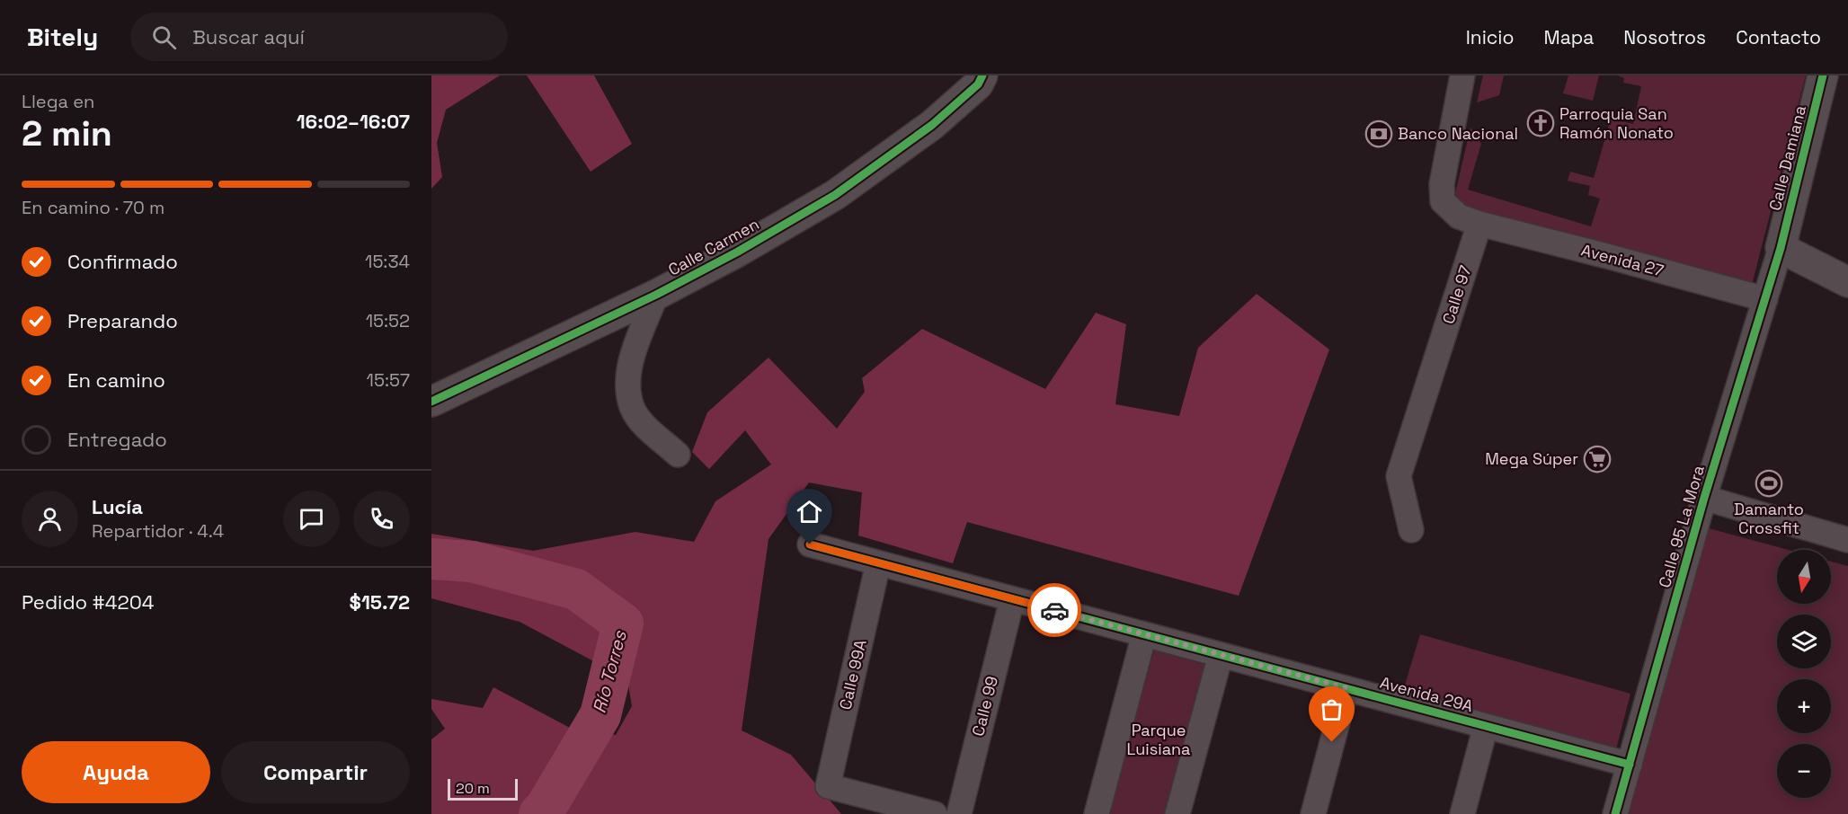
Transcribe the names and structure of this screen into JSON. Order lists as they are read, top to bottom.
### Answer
{
  "streets": {
    "street": [
      "Calle Damiana",
      "Calle Carmen",
      "Avenida 27",
      "Calle 97",
      "Calle 95 La Mora",
      "Calle 99A",
      "Avenida 29A",
      "Calle 99"
    ]
  },
  "crossings": [
    ["Calle Damiana", "Calle 95 La Mora"],
    ["Avenida 27", "Calle 97"],
    ["Avenida 27", "Calle 95 La Mora"],
    ["Calle 95 La Mora", "Avenida 29A"],
    ["Calle 99A", "Avenida 29A"],
    ["Avenida 29A", "Calle 99"]
  ],
  "water": ["Río Torres"],
  "parks": ["Parque Luisiana"],
  "places": {
    "church": ["Parroquia San Ramón Nonato"],
    "bank": ["Banco Nacional"],
    "supermarket": ["Mega Súper"],
    "sports": ["Damanto Crossfit"]
  },
  "scale_bar": "20 m",
  "north": "bottom",
  "page": {
    "header": "Bitely",
    "search": "Buscar aquí",
    "nav": [
      "Inicio",
      "Mapa",
      "Nosotros",
      "Contacto"
    ],
    "heading": ["2 min", "Llega en", "16:02–16:07"],
    "panel": [
      "Lucía",
      "Repartidor · 4.4",
      "Pedido #4204",
      "$15.72"
    ],
    "bar": "En camino · 70 m",
    "list": [
      ["Confirmado", "15:34"],
      ["Preparando", "15:52"],
      ["En camino", "15:57"],
      "Entregado"
    ],
    "map_buttons": ["+", "−"],
    "buttons": ["Ayuda", "Compartir"],
    "scale": "20 m"
  }
}
